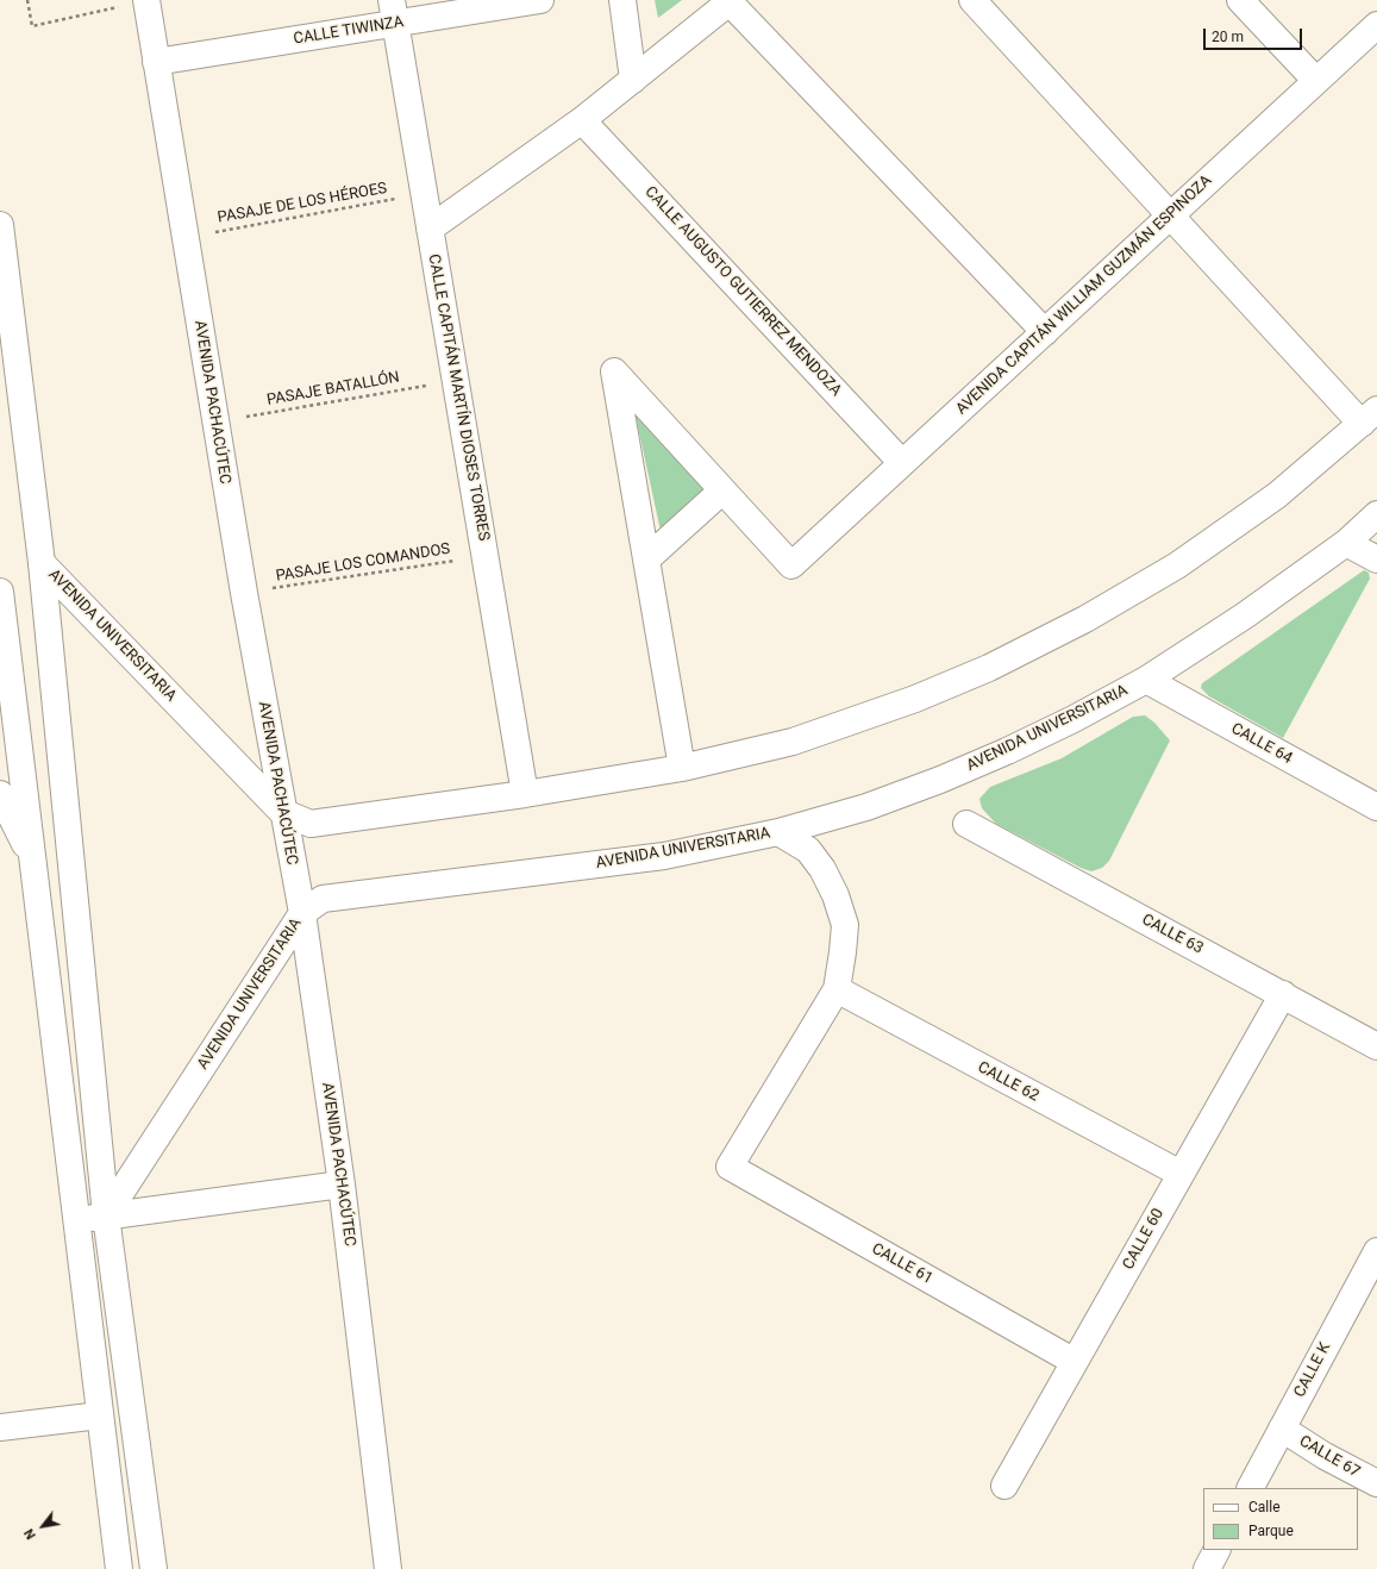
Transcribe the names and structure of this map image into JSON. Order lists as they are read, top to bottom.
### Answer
{
  "streets": {
    "street": [
      "CALLE TIWINZA",
      "CALLE AUGUSTO GUTIERREZ MENDOZA",
      "AVENIDA CAPITÁN WILLIAM GUZMÁN ESPINOZA",
      "CALLE CAPITÁN MARTÍN DIOSES TORRES",
      "AVENIDA PACHACÚTEC",
      "AVENIDA UNIVERSITARIA",
      "CALLE 64",
      "CALLE 63",
      "CALLE 62",
      "CALLE 60",
      "CALLE 61",
      "CALLE K",
      "CALLE 67"
    ],
    "path": ["PASAJE DE LOS HÉROES", "PASAJE BATALLÓN", "PASAJE LOS COMANDOS"]
  },
  "crossings": [
    ["CALLE TIWINZA", "CALLE CAPITÁN MARTÍN DIOSES TORRES"],
    ["CALLE TIWINZA", "AVENIDA PACHACÚTEC"],
    ["PASAJE DE LOS HÉROES", "CALLE CAPITÁN MARTÍN DIOSES TORRES"],
    ["PASAJE DE LOS HÉROES", "AVENIDA PACHACÚTEC"],
    ["CALLE AUGUSTO GUTIERREZ MENDOZA", "AVENIDA CAPITÁN WILLIAM GUZMÁN ESPINOZA"],
    ["PASAJE BATALLÓN", "CALLE CAPITÁN MARTÍN DIOSES TORRES"],
    ["PASAJE BATALLÓN", "AVENIDA PACHACÚTEC"],
    ["CALLE CAPITÁN MARTÍN DIOSES TORRES", "PASAJE LOS COMANDOS"],
    ["CALLE CAPITÁN MARTÍN DIOSES TORRES", "AVENIDA UNIVERSITARIA"],
    ["AVENIDA PACHACÚTEC", "PASAJE LOS COMANDOS"],
    ["AVENIDA PACHACÚTEC", "AVENIDA UNIVERSITARIA"],
    ["AVENIDA UNIVERSITARIA", "CALLE 64"],
    ["CALLE 63", "CALLE 60"],
    ["CALLE 62", "CALLE 60"],
    ["CALLE 62", "CALLE 61"],
    ["CALLE 60", "CALLE 61"],
    ["CALLE K", "CALLE 67"]
  ],
  "legend": ["Calle", "Parque"],
  "scale_bar": "20 m",
  "north": "bottom left"
}
